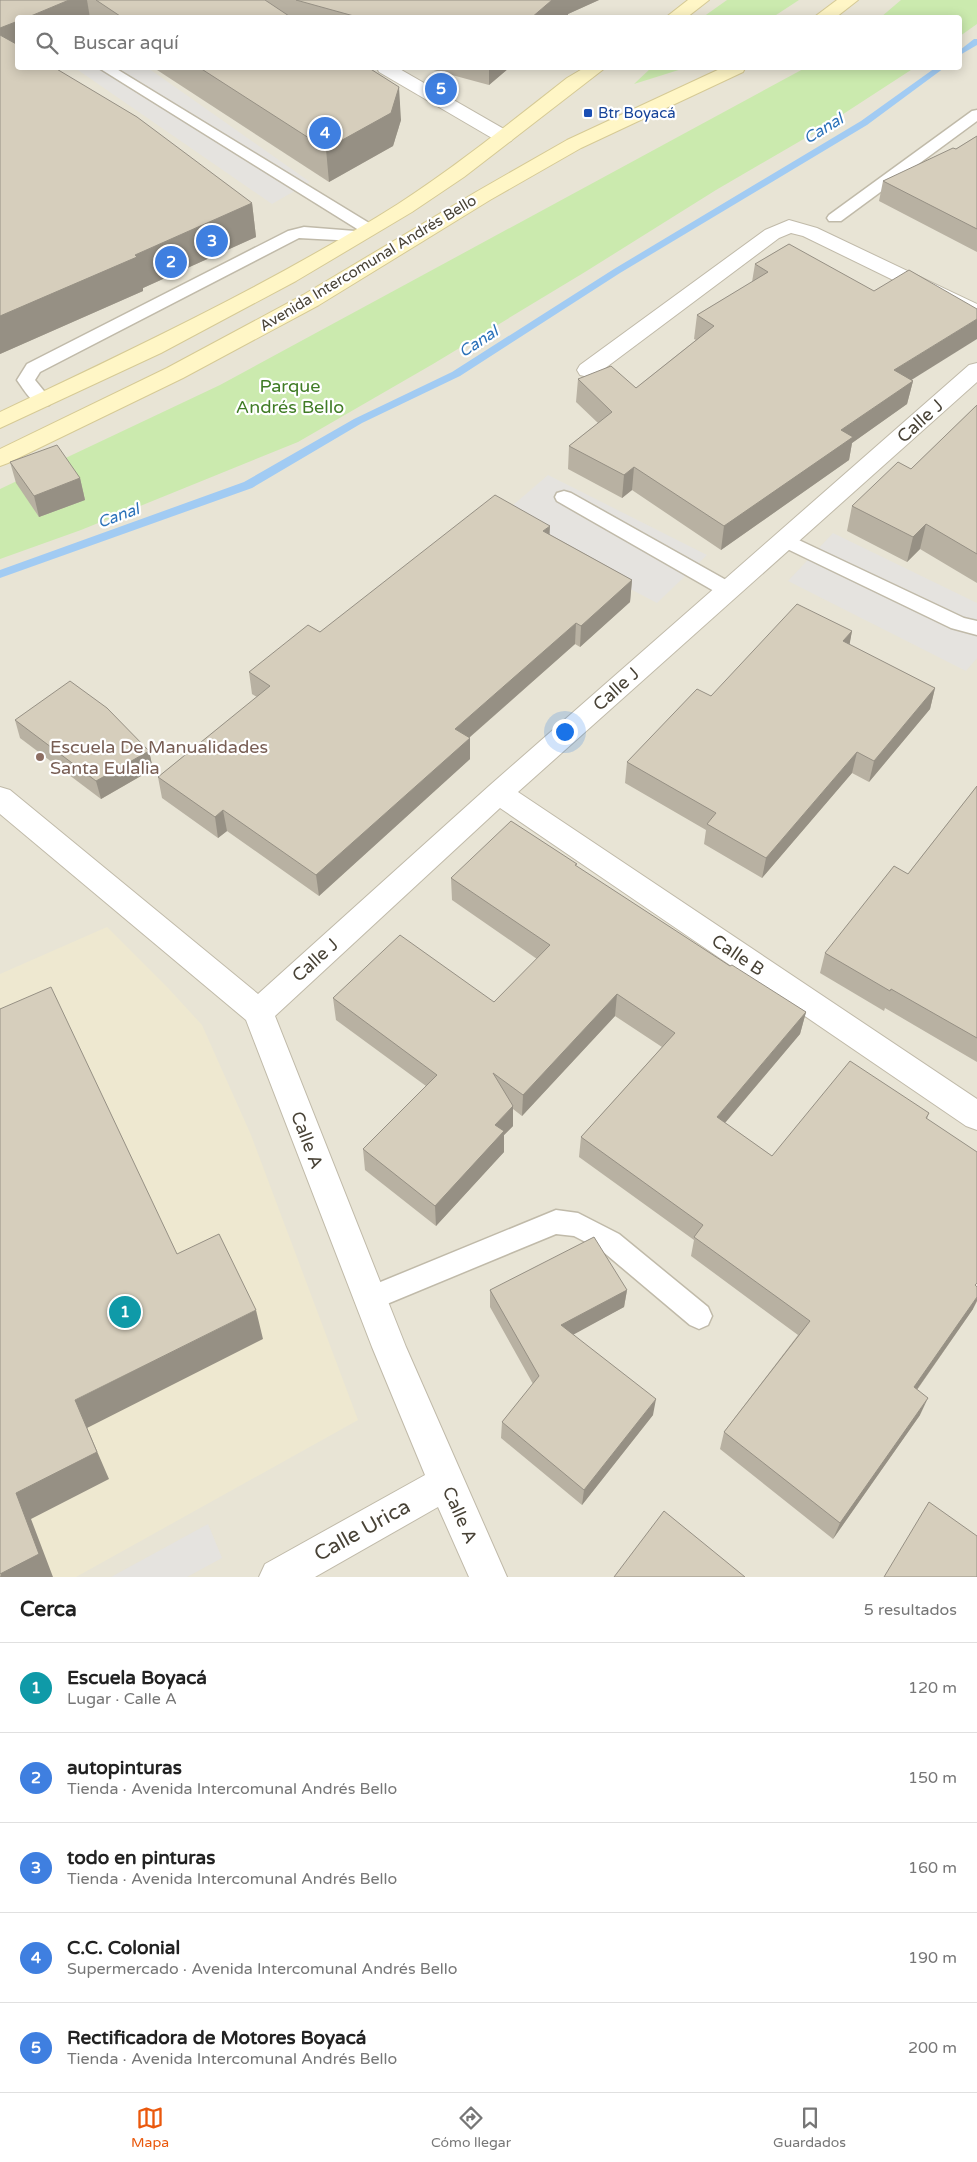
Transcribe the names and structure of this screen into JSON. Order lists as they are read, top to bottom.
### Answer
{
  "streets": {
    "main road": ["Avenida Intercomunal Andrés Bello"],
    "street": [
      "Calle J",
      "Calle B",
      "Calle A",
      "Calle Urica"
    ]
  },
  "crossings": [
    ["Calle J", "Calle B"],
    ["Calle J", "Calle A"],
    ["Calle A", "Calle Urica"]
  ],
  "water": ["Canal"],
  "parks": ["Parque Andrés Bello"],
  "places": {
    "transit": ["Btr Boyacá"],
    "other": ["Escuela De Manualidades Santa Eulalia"]
  },
  "page": {
    "search": "Buscar aquí",
    "pins": [
      "5",
      "4",
      "3",
      "2",
      "1"
    ],
    "heading": ["Cerca", "5 resultados"],
    "list": [
      {
        "mark": "1",
        "name": "Escuela Boyacá",
        "note": "Lugar · Calle A",
        "value": "120 m"
      },
      {
        "mark": "2",
        "name": "autopinturas",
        "note": "Tienda · Avenida Intercomunal Andrés Bello",
        "value": "150 m"
      },
      {
        "mark": "3",
        "name": "todo en pinturas",
        "note": "Tienda · Avenida Intercomunal Andrés Bello",
        "value": "160 m"
      },
      {
        "mark": "4",
        "name": "C.C. Colonial",
        "note": "Supermercado · Avenida Intercomunal Andrés Bello",
        "value": "190 m"
      },
      {
        "mark": "5",
        "name": "Rectificadora de Motores Boyacá",
        "note": "Tienda · Avenida Intercomunal Andrés Bello",
        "value": "200 m"
      }
    ],
    "nav": ["Mapa", "Cómo llegar", "Guardados"]
  }
}
